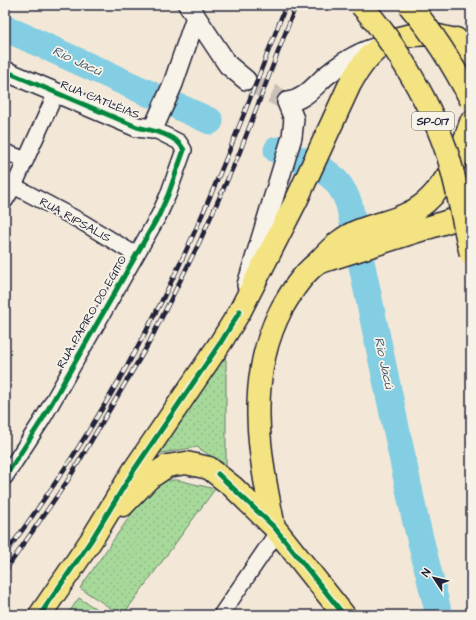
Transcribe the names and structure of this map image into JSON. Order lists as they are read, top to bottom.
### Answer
{
  "streets": {
    "main road": ["SP-017"],
    "street": ["RUA CATLÉIAS", "RUA RIPSALIS", "RUA PAPIRO DO EGITO"]
  },
  "crossings": [
    ["RUA CATLÉIAS", "RUA PAPIRO DO EGITO"],
    ["RUA RIPSALIS", "RUA PAPIRO DO EGITO"]
  ],
  "water": ["Rio Jacú"],
  "north": "top left"
}
